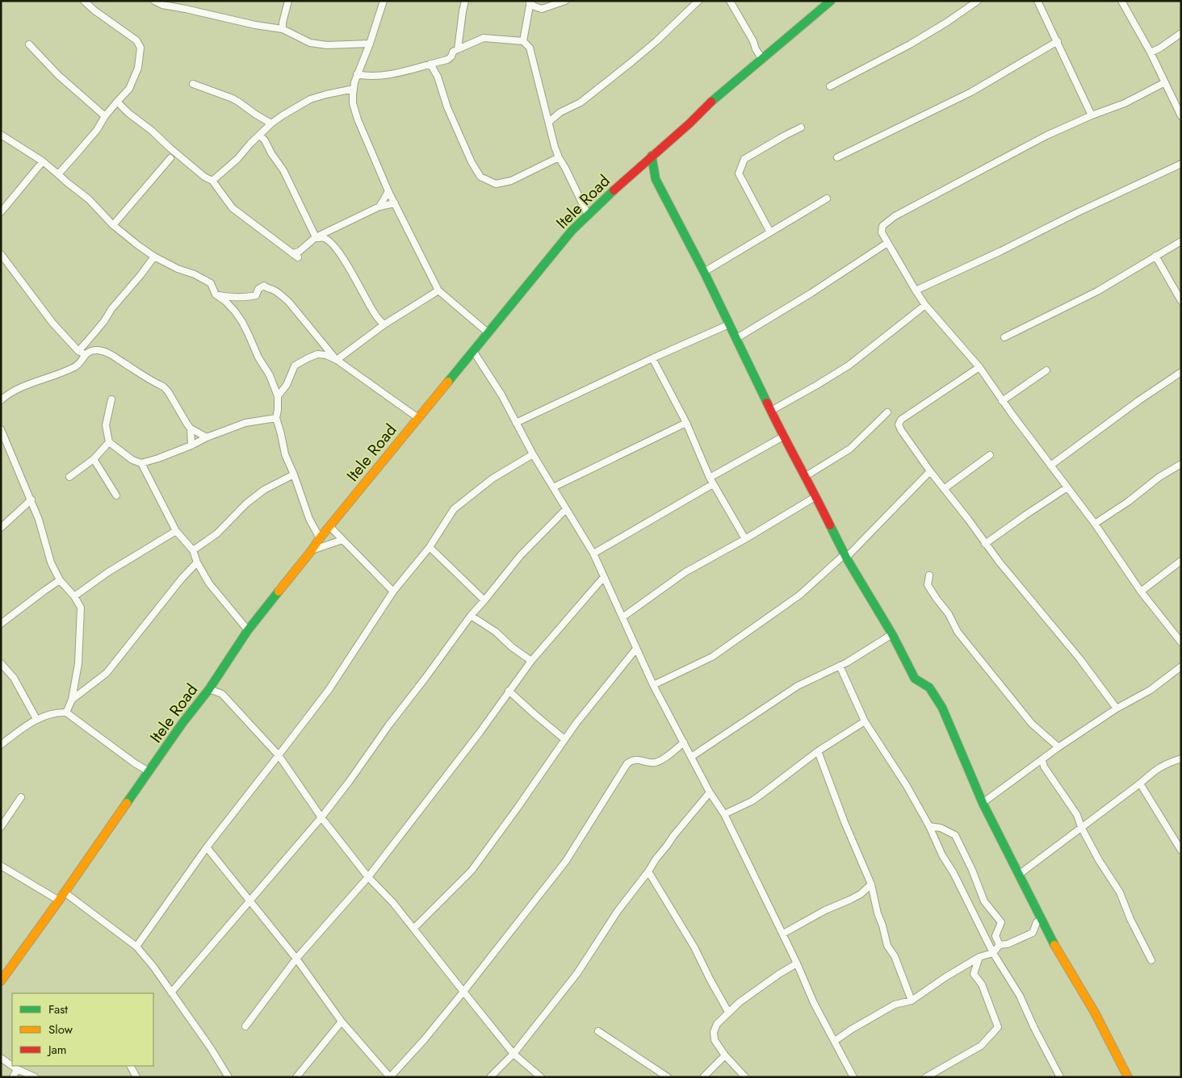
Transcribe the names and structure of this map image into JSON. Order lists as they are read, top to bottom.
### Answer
{
  "streets": {
    "street": ["Itele Road"]
  },
  "legend": ["Fast", "Slow", "Jam"]
}
